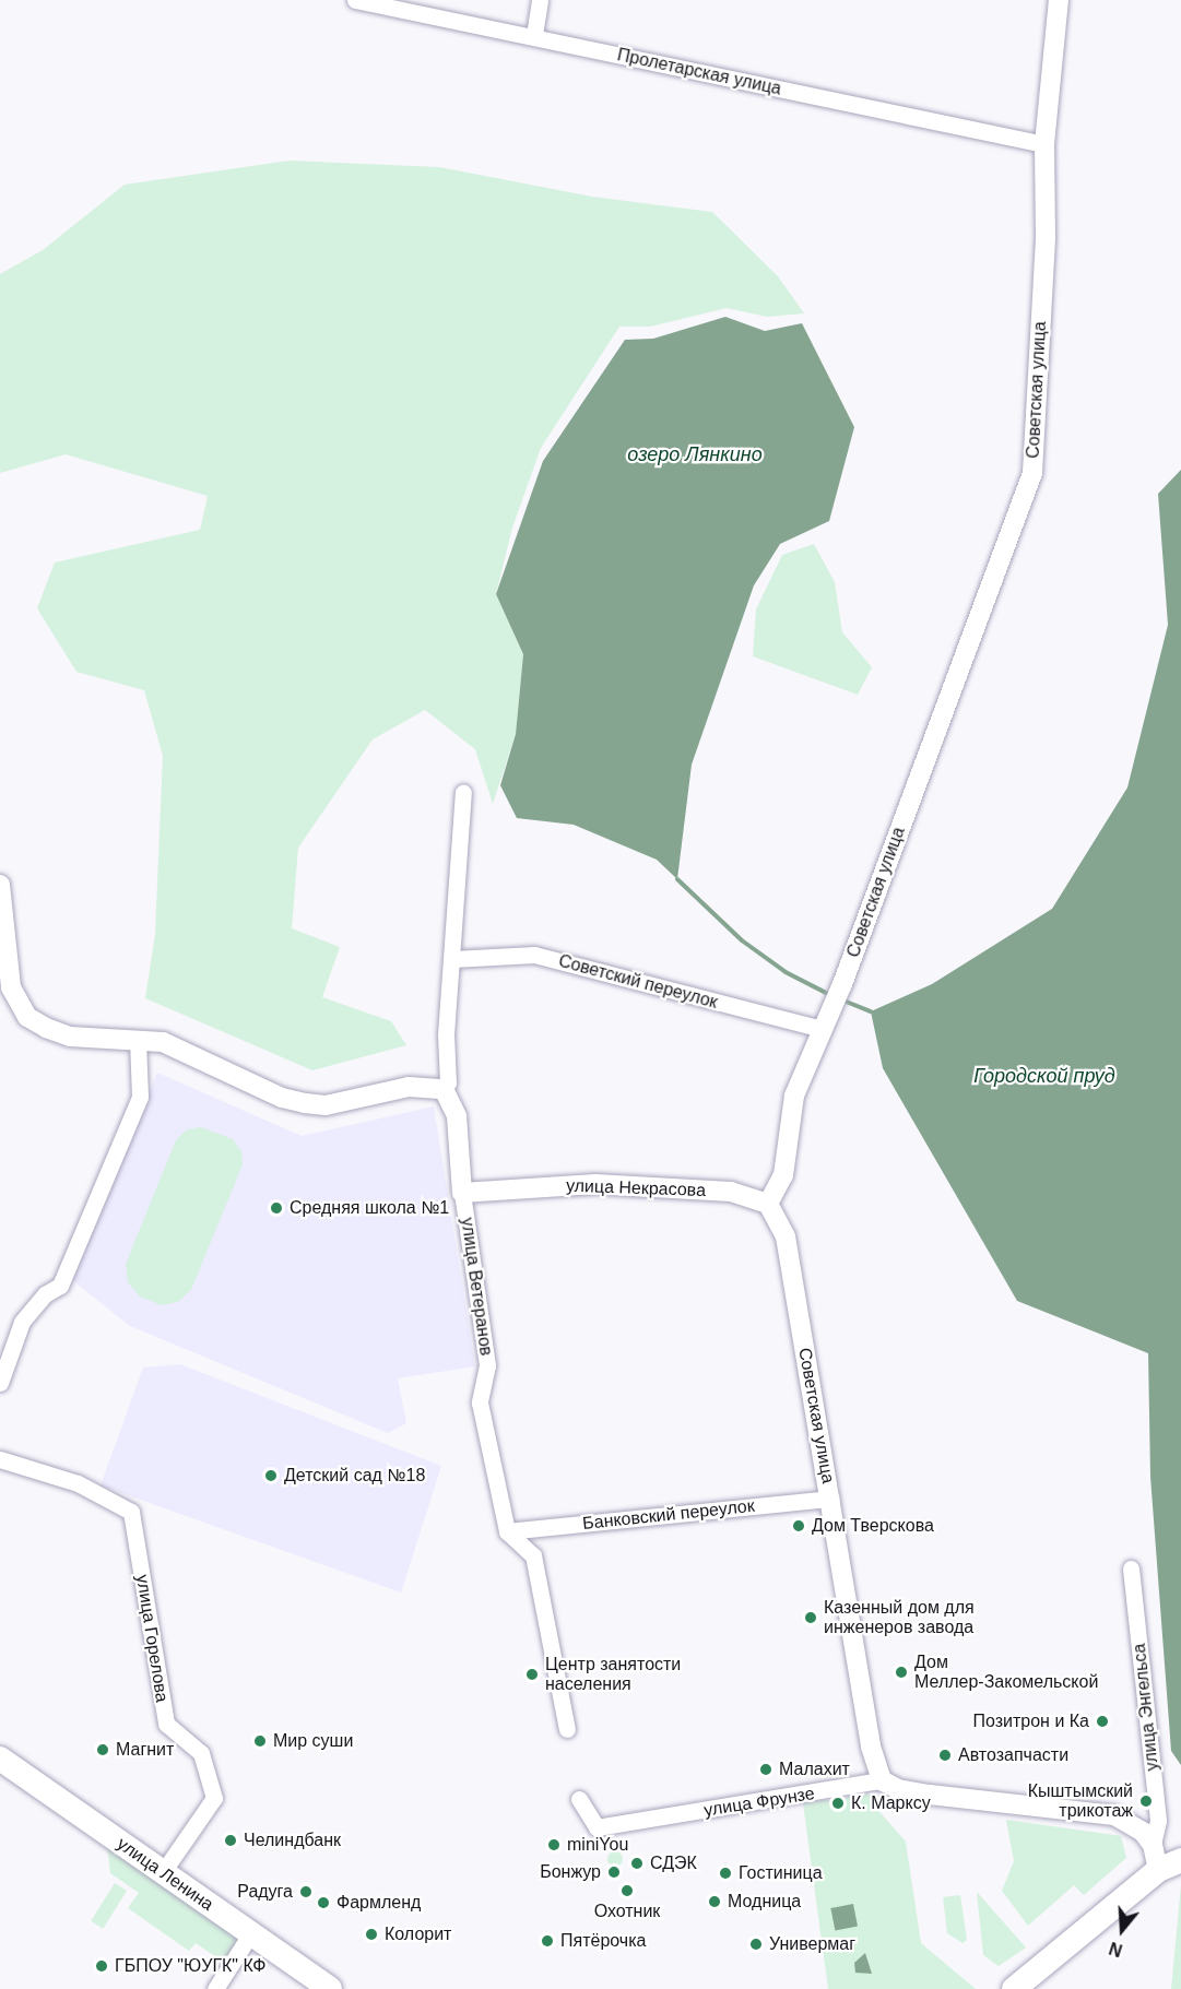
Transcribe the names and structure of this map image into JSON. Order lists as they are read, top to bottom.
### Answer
{
  "streets": {
    "main road": ["улица Ленина"],
    "street": [
      "Пролетарская улица",
      "Советская улица",
      "Советский переулок",
      "улица Некрасова",
      "улица Ветеранов",
      "Банковский переулок",
      "улица Горелова",
      "улица Энгельса",
      "улица Фрунзе"
    ]
  },
  "crossings": [
    ["Пролетарская улица", "Советская улица"],
    ["Советская улица", "Советский переулок"],
    ["Советская улица", "улица Некрасова"],
    ["Советская улица", "Банковский переулок"],
    ["Советская улица", "улица Фрунзе"],
    ["улица Некрасова", "улица Ветеранов"],
    ["улица Ветеранов", "Банковский переулок"],
    ["улица Горелова", "улица Ленина"],
    ["улица Энгельса", "улица Фрунзе"]
  ],
  "water": ["озеро Лянкино", "Городской пруд"],
  "places": [
    "Средняя школа №1",
    "Детский сад №18",
    "Дом Тверскова",
    "Казенный дом для инженеров завода",
    "Дом Меллер-Закомельской",
    "Центр занятости населения",
    "Позитрон и Ка",
    "Мир суши",
    "Магнит",
    "Автозапчасти",
    "Малахит",
    "Кыштымский трикотаж",
    "К. Марксу",
    "Челиндбанк",
    "miniYou",
    "СДЭК",
    "Бонжур",
    "Гостиница",
    "Охотник",
    "Радуга",
    "Модница",
    "Фармленд",
    "Колорит",
    "Пятёрочка",
    "Универмаг",
    "ГБПОУ \"ЮУГК\" КФ"
  ],
  "north": "bottom"
}
